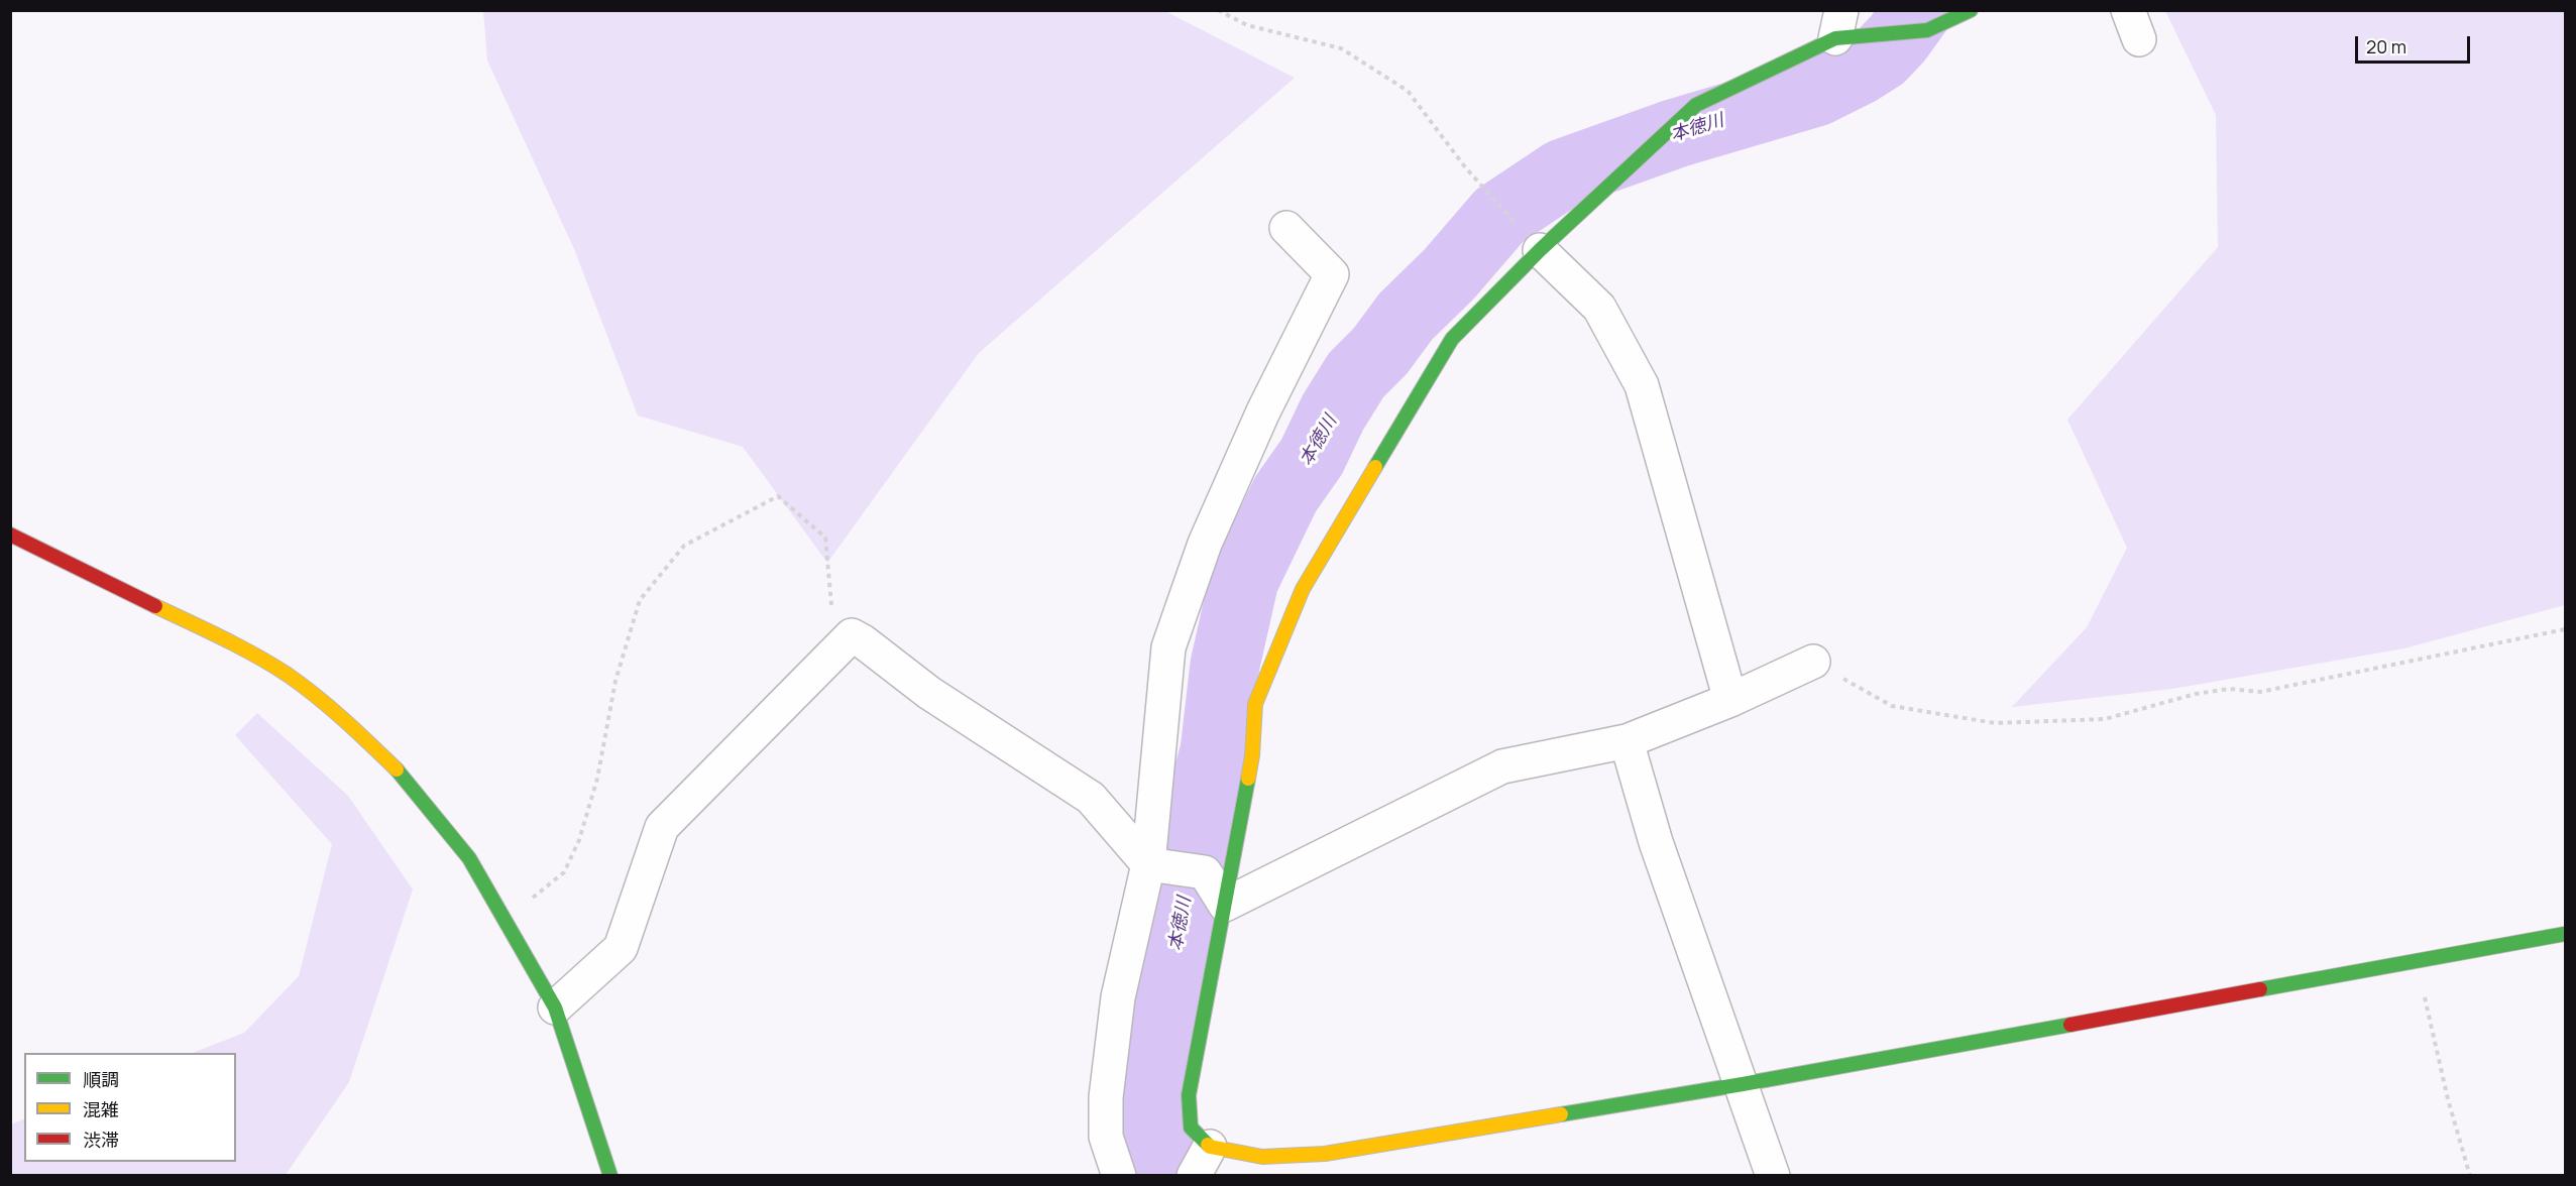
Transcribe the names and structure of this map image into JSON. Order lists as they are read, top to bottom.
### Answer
{
  "water": ["本徳川"],
  "legend": ["順調", "混雑", "渋滞"],
  "scale_bar": "20 m"
}
